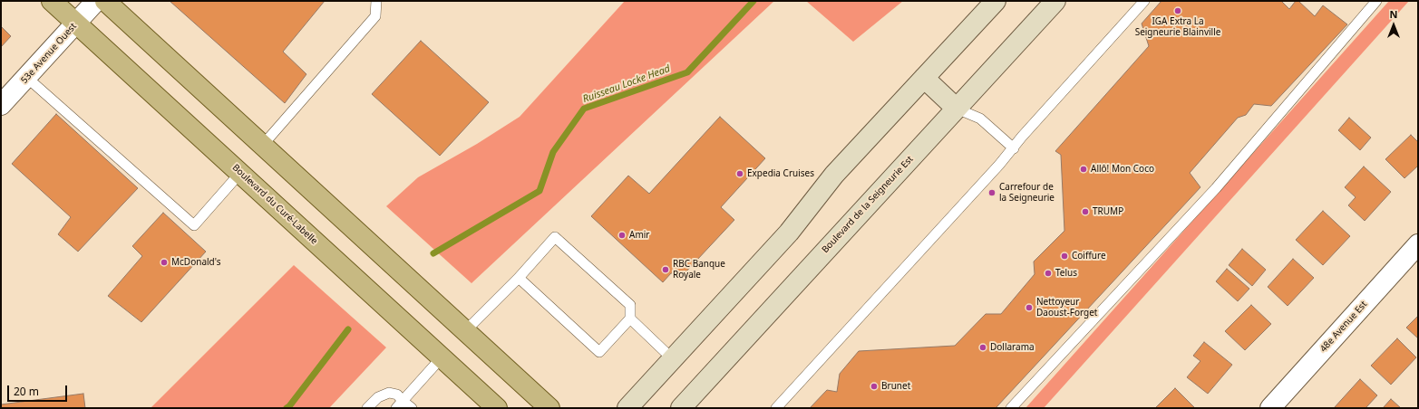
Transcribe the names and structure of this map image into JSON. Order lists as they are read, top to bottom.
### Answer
{
  "streets": {
    "main road": ["Boulevard du Curé-Labelle", "Boulevard de la Seigneurie Est"],
    "street": ["53e Avenue Ouest", "48e Avenue Est"]
  },
  "crossings": [
    ["53e Avenue Ouest", "Boulevard du Curé-Labelle"]
  ],
  "water": ["Ruisseau Locke Head"],
  "places": [
    "IGA Extra La Seigneurie Blainville",
    "Allô! Mon Coco",
    "Expedia Cruises",
    "Carrefour de la Seigneurie",
    "TRUMP",
    "Amir",
    "Coiffure",
    "McDonald's",
    "RBC Banque Royale",
    "Telus",
    "Nettoyeur Daoust-Forget",
    "Dollarama",
    "Brunet"
  ],
  "scale_bar": "20 m",
  "north": "top"
}
